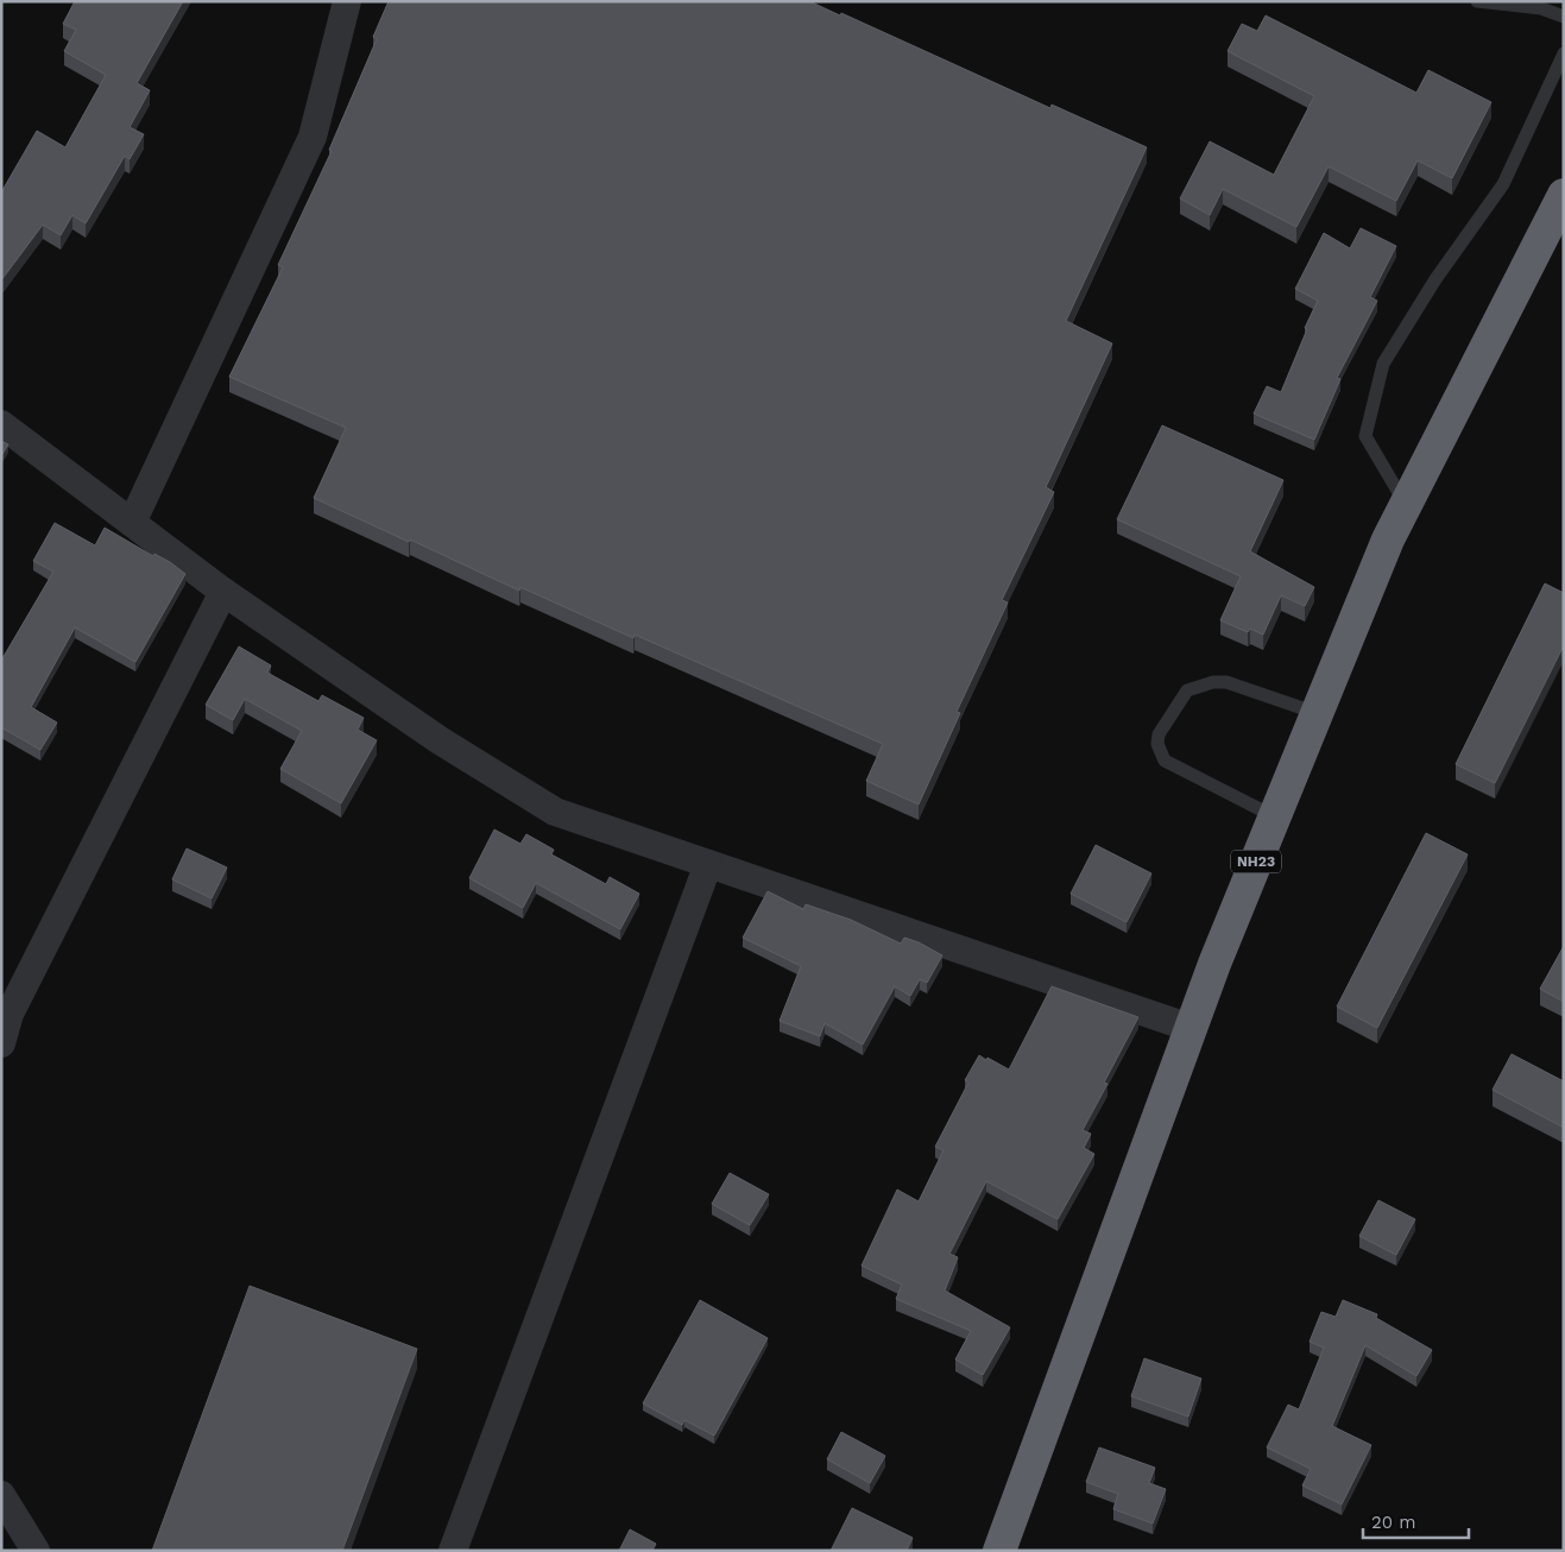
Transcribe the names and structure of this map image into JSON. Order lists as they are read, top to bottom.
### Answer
{
  "streets": {
    "highway": ["NH23"]
  },
  "scale_bar": "20 m"
}
